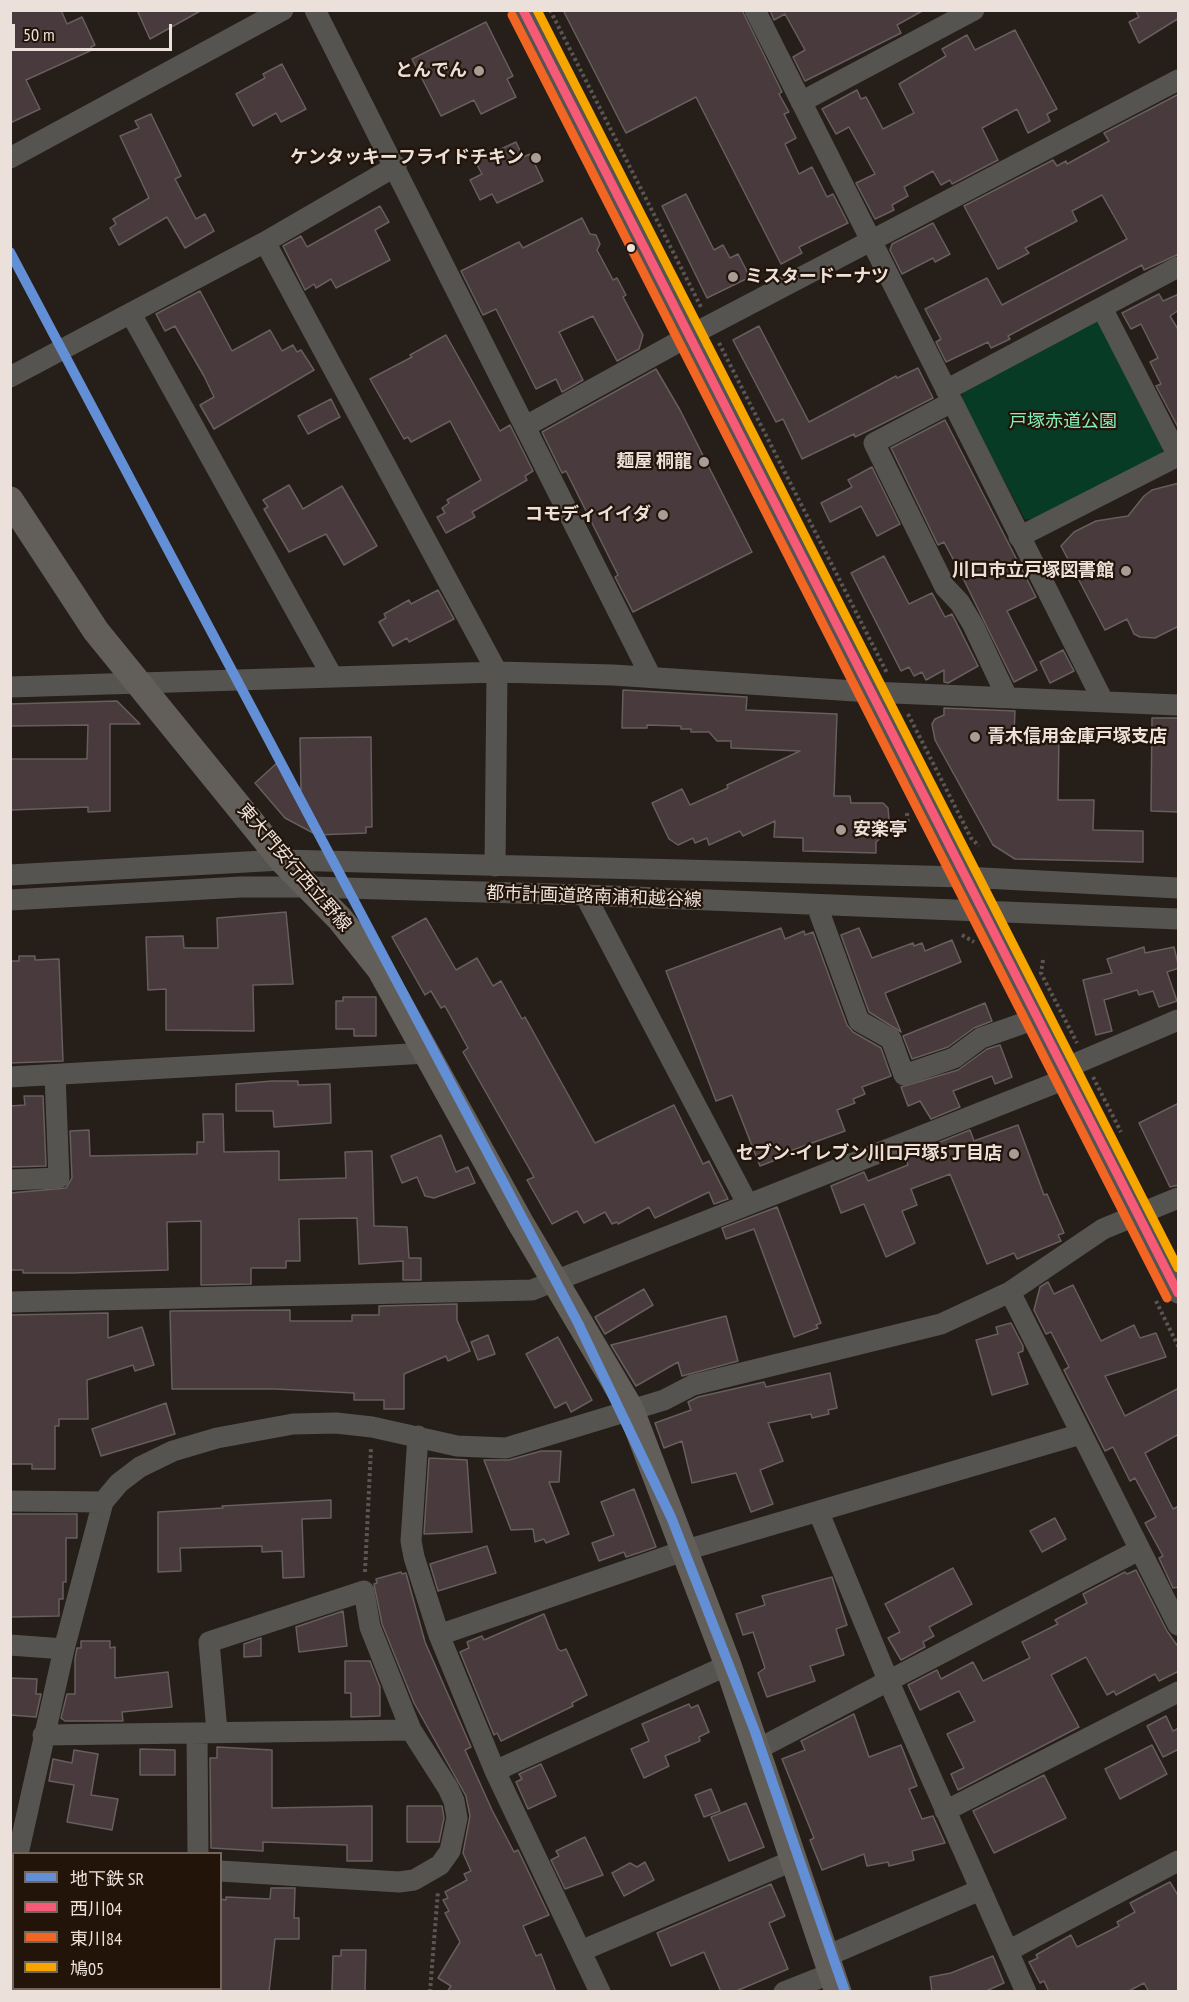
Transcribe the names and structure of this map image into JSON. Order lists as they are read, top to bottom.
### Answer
{
  "streets": {
    "main road": ["東大門安行西立野線"],
    "street": ["都市計画道路南浦和越谷線"]
  },
  "crossings": [
    ["東大門安行西立野線", "都市計画道路南浦和越谷線"]
  ],
  "parks": ["戸塚赤道公園"],
  "places": [
    "とんでん",
    "ケンタッキーフライドチキン",
    "ミスタードーナツ",
    "麺屋 桐龍",
    "コモディイイダ",
    "川口市立戸塚図書館",
    "青木信用金庫戸塚支店",
    "安楽亭",
    "セブン-イレブン川口戸塚5丁目店"
  ],
  "lines": [
    "transit line 西川04",
    "transit line 鳩05",
    "transit line 東川84",
    "metro line SR"
  ],
  "legend": [
    "地下鉄 SR",
    "西川04",
    "東川84",
    "鳩05"
  ],
  "scale_bar": "50 m"
}
